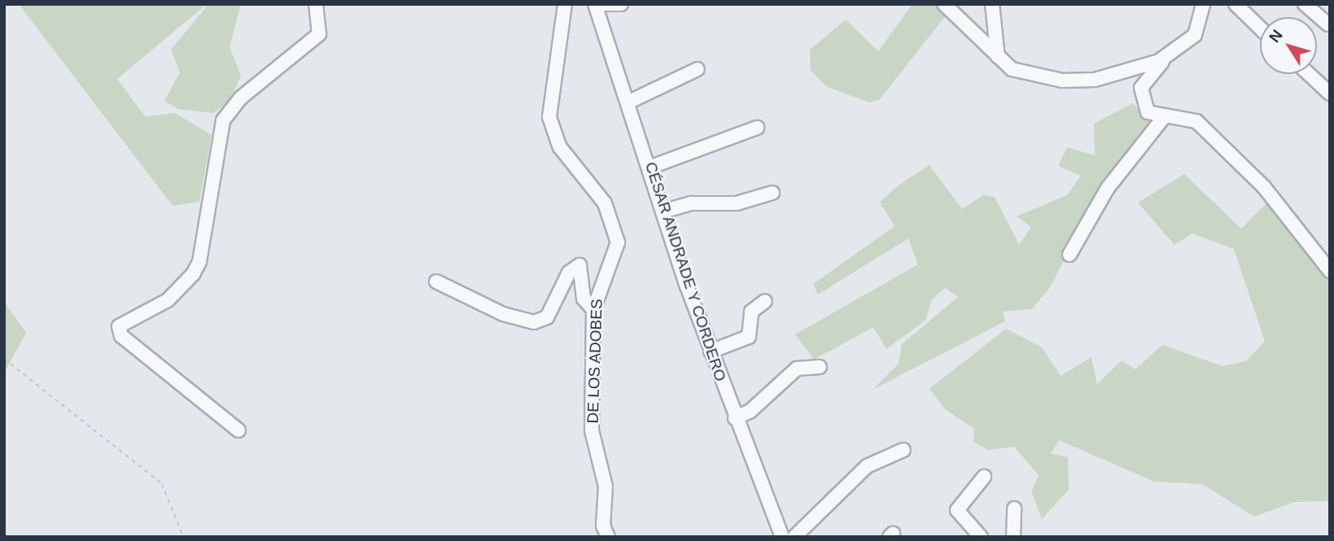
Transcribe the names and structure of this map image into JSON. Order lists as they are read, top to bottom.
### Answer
{
  "streets": {
    "street": ["CÉSAR ANDRADE Y CORDERO", "DE LOS ADOBES"]
  },
  "north": "top left"
}
